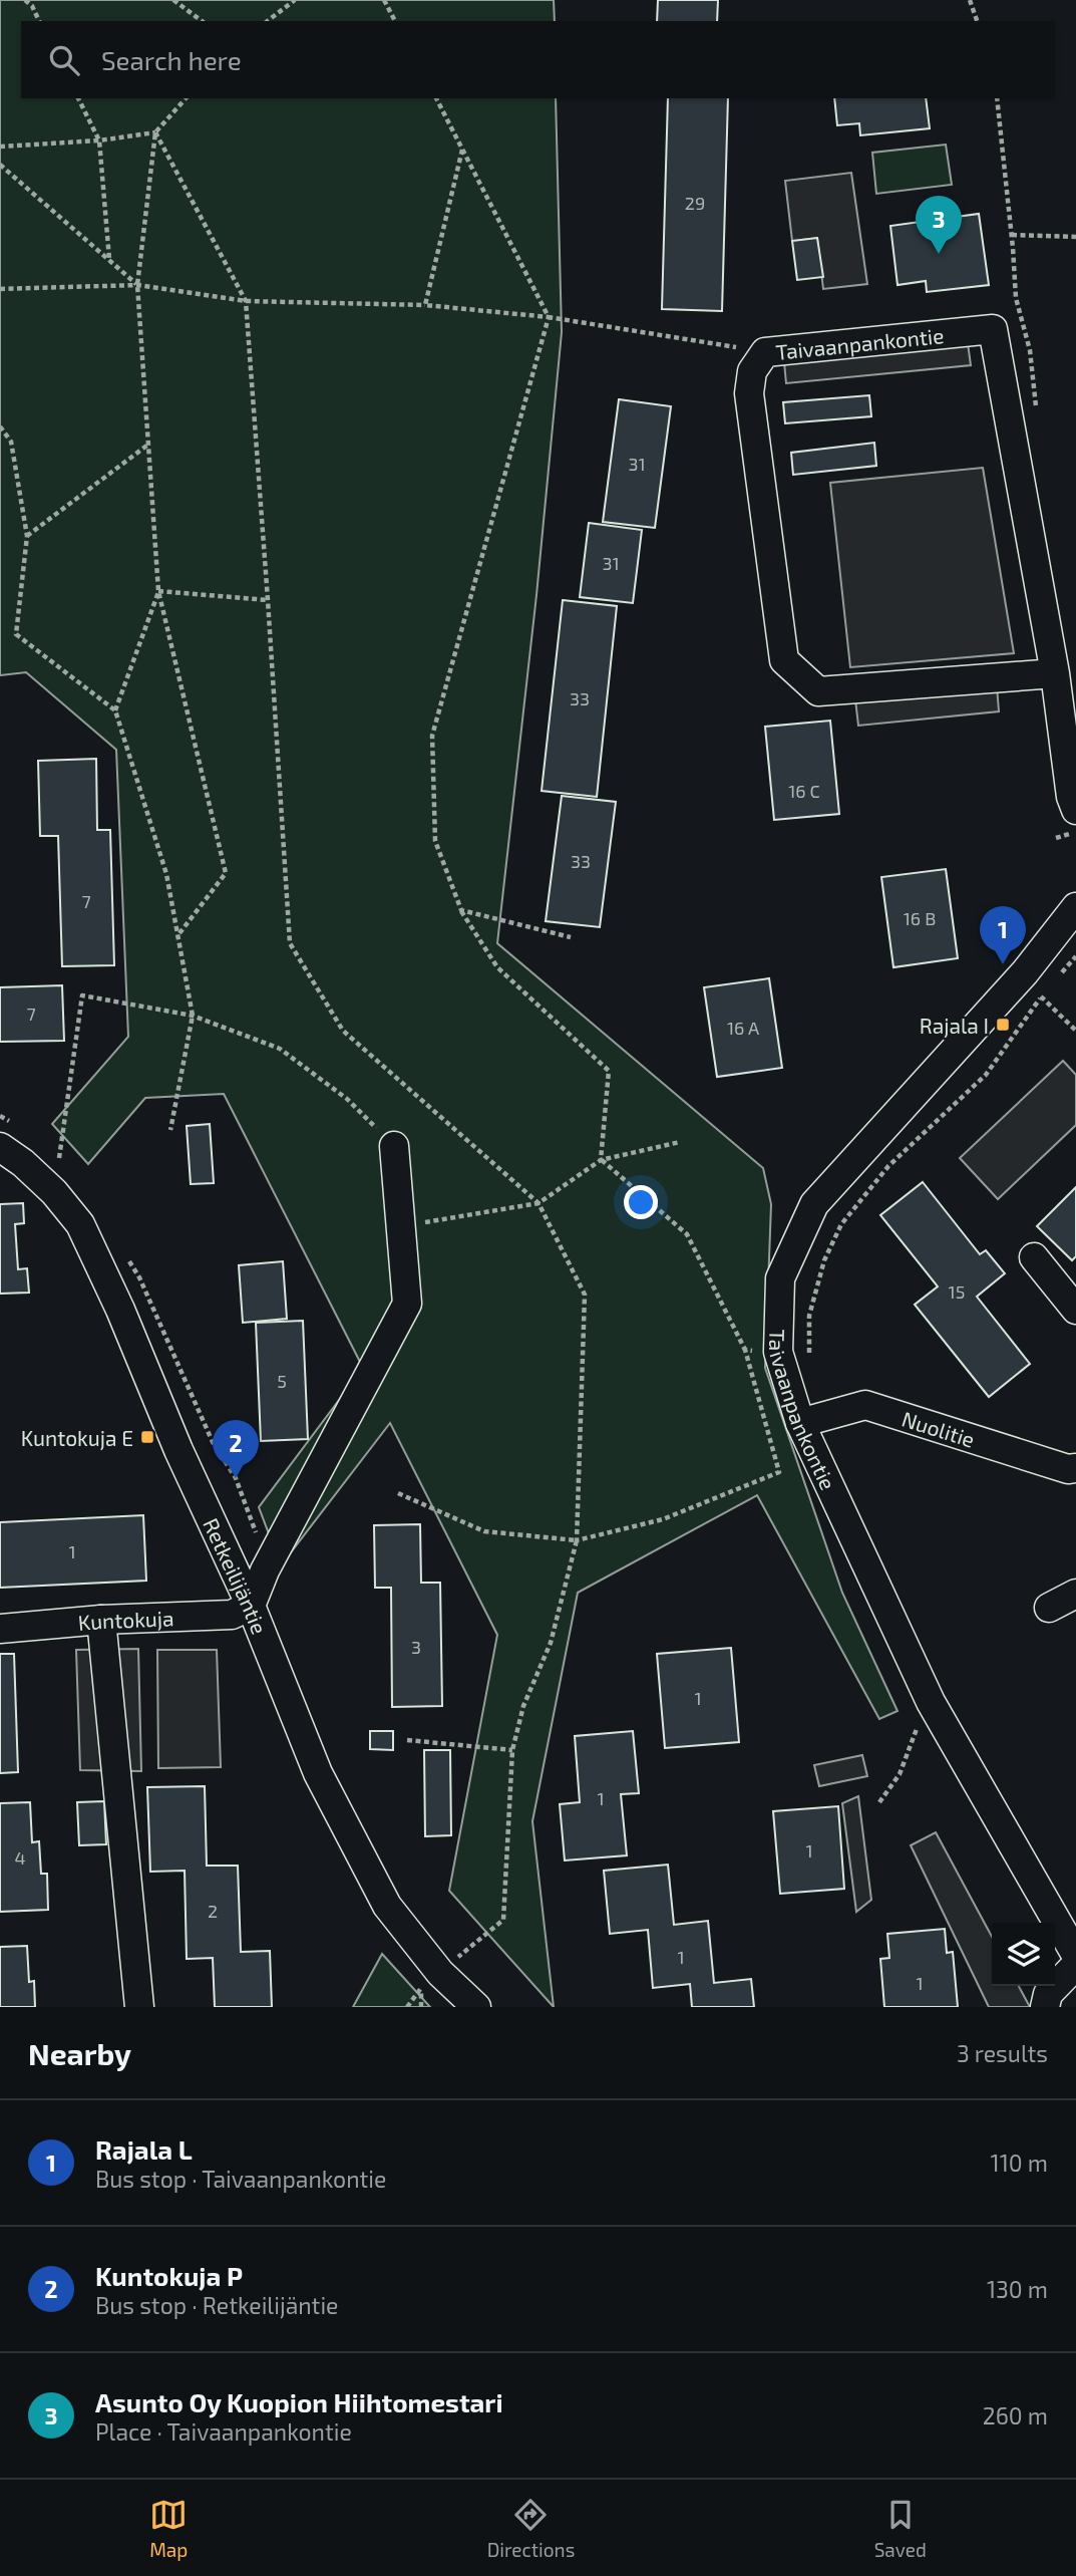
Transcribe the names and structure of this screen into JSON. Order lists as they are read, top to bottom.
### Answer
{
  "streets": {
    "street": [
      "Taivaanpankontie",
      "Nuolitie",
      "Retkeilijäntie",
      "Kuntokuja"
    ]
  },
  "crossings": [
    ["Taivaanpankontie", "Nuolitie"],
    ["Retkeilijäntie", "Kuntokuja"]
  ],
  "places": {
    "transit": ["Rajala I", "Kuntokuja E"]
  },
  "house_numbers": [
    "29",
    "31",
    "31",
    "33",
    "16 C",
    "33",
    "7",
    "16 B",
    "7",
    "16 A",
    "15",
    "5",
    "1",
    "3",
    "1",
    "1",
    "1",
    "4",
    "2",
    "1",
    "1"
  ],
  "page": {
    "search": "Search here",
    "pins": ["3", "1", "2"],
    "heading": ["Nearby", "3 results"],
    "list": [
      {
        "mark": "1",
        "name": "Rajala L",
        "note": "Bus stop · Taivaanpankontie",
        "value": "110 m"
      },
      {
        "mark": "2",
        "name": "Kuntokuja P",
        "note": "Bus stop · Retkeilijäntie",
        "value": "130 m"
      },
      {
        "mark": "3",
        "name": "Asunto Oy Kuopion Hiihtomestari",
        "note": "Place · Taivaanpankontie",
        "value": "260 m"
      }
    ],
    "nav": ["Map", "Directions", "Saved"]
  }
}
